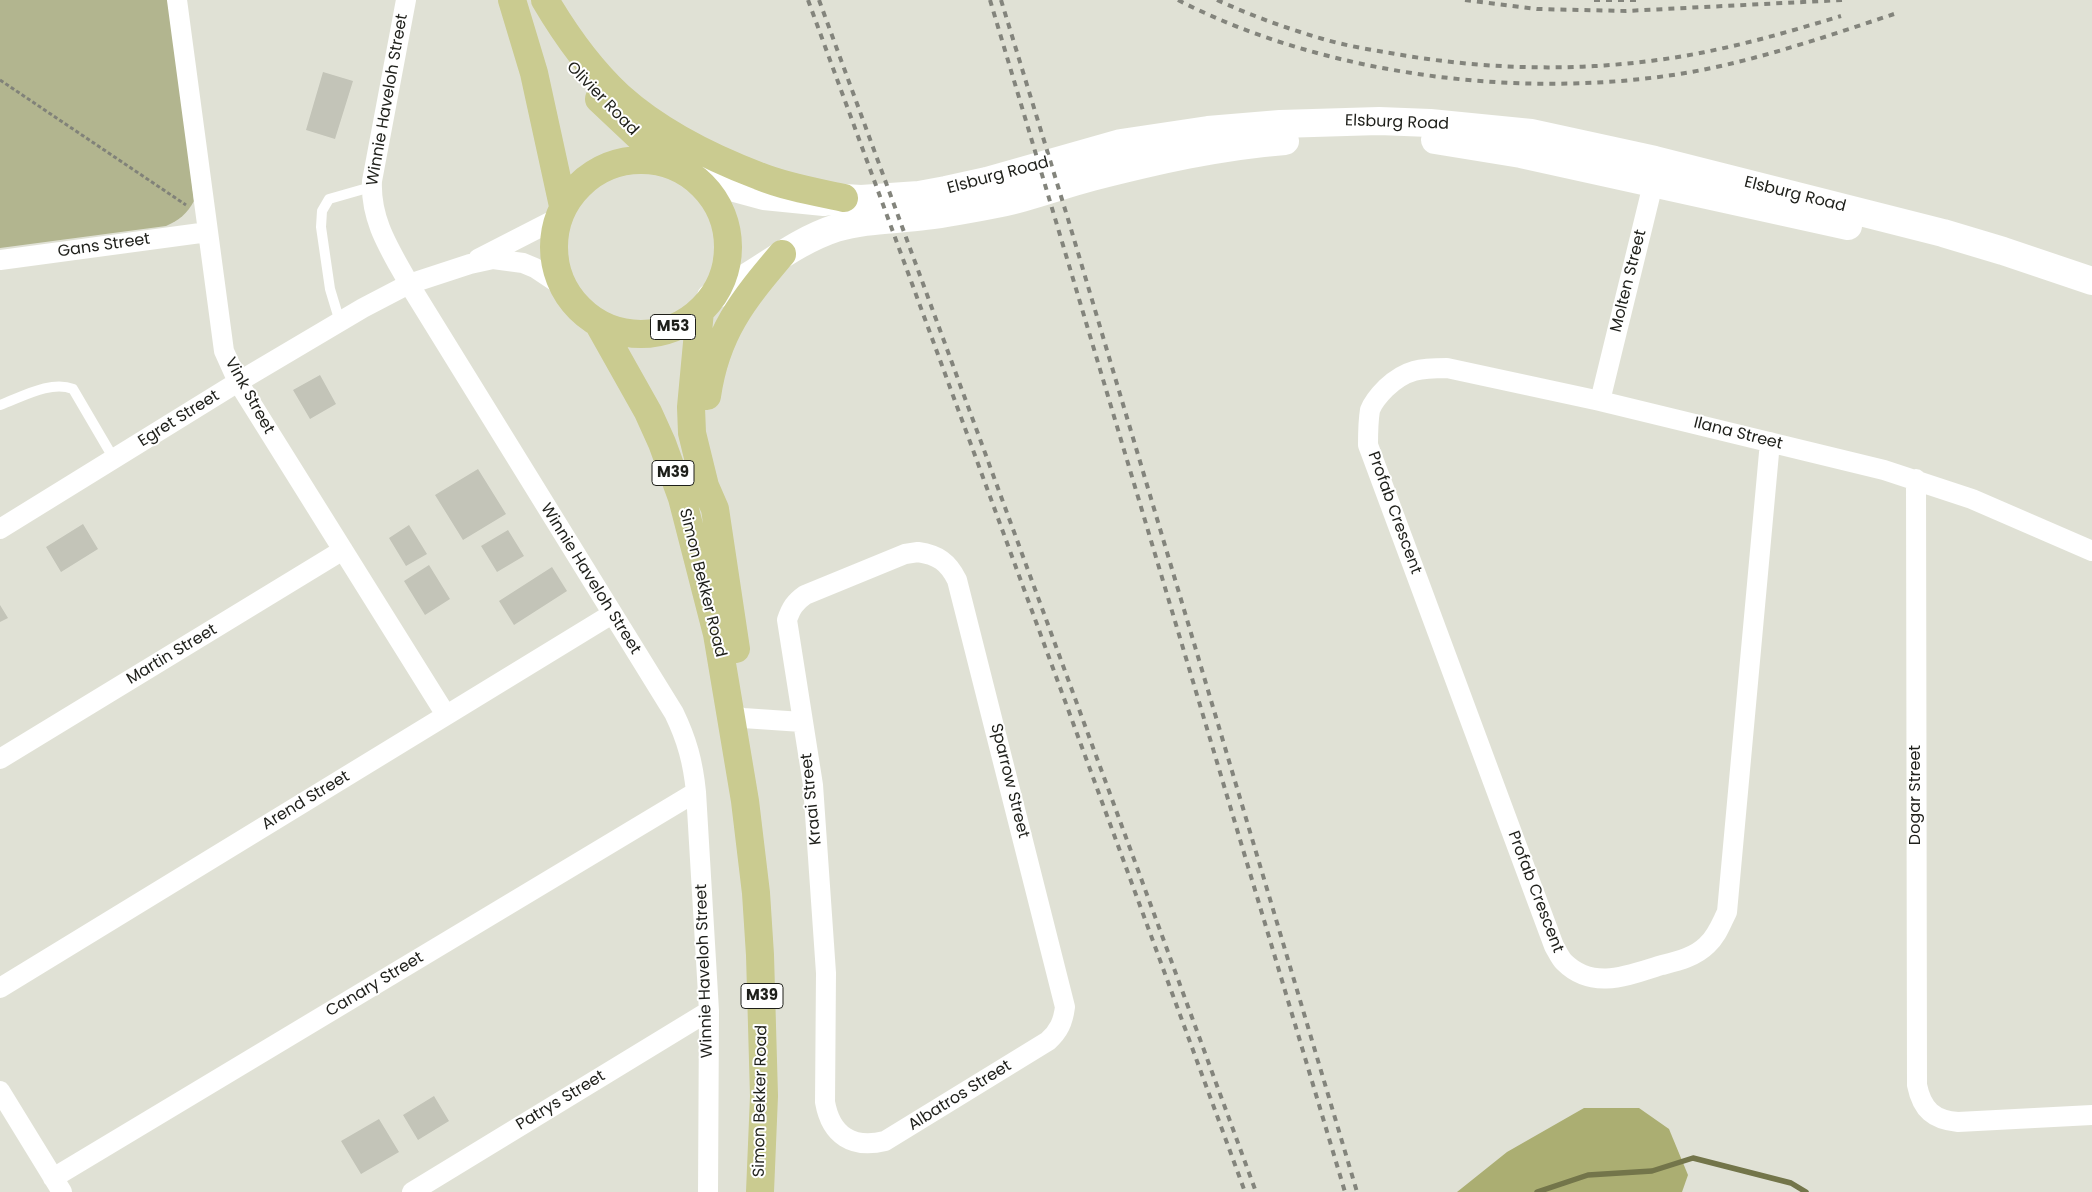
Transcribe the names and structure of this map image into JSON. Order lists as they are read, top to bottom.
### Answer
{
  "streets": {
    "main road": [
      "Olivier Road",
      "Elsburg Road",
      "M53",
      "M39",
      "Simon Bekker Road"
    ],
    "street": [
      "Winnie Haveloh Street",
      "Gans Street",
      "Molten Street",
      "Vink Street",
      "Egret Street",
      "Ilana Street",
      "Profab Crescent",
      "Martin Street",
      "Sparrow Street",
      "Dogar Street",
      "Kraai Street",
      "Arend Street",
      "Canary Street",
      "Albatros Street",
      "Patrys Street"
    ]
  },
  "crossings": [
    ["Olivier Road", "Elsburg Road"],
    ["Olivier Road", "M53"],
    ["Olivier Road", "Simon Bekker Road"],
    ["Winnie Haveloh Street", "Egret Street"],
    ["Winnie Haveloh Street", "Arend Street"],
    ["Winnie Haveloh Street", "Canary Street"],
    ["Winnie Haveloh Street", "Patrys Street"],
    ["Elsburg Road", "Molten Street"],
    ["Elsburg Road", "M53"],
    ["Elsburg Road", "Simon Bekker Road"],
    ["Gans Street", "Vink Street"],
    ["Molten Street", "Ilana Street"],
    ["M53", "Simon Bekker Road"],
    ["Vink Street", "Egret Street"],
    ["Vink Street", "Martin Street"],
    ["Vink Street", "Arend Street"],
    ["Ilana Street", "Profab Crescent"],
    ["Ilana Street", "Dogar Street"],
    ["Sparrow Street", "Kraai Street"],
    ["Sparrow Street", "Albatros Street"],
    ["Kraai Street", "Albatros Street"]
  ]
}
